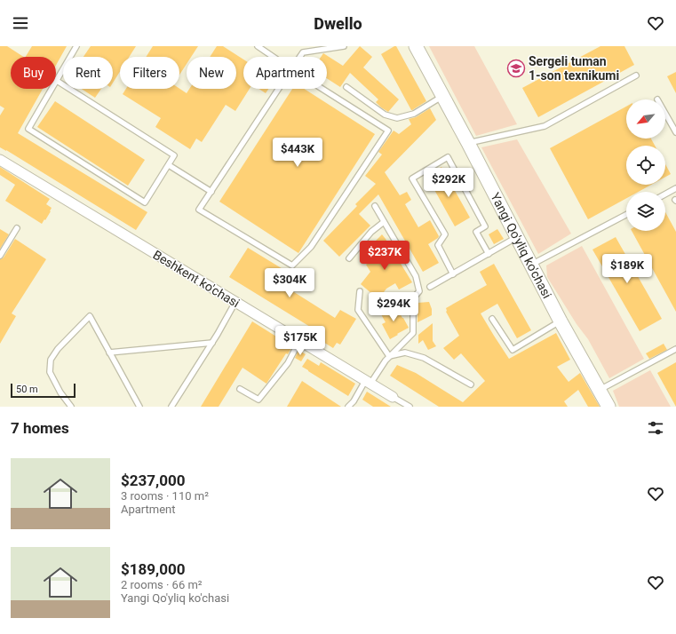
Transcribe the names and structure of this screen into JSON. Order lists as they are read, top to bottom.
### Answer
{
  "streets": {
    "street": ["Yangi Qo'yliq ko'chasi", "Beshkent ko'chasi"]
  },
  "places": {
    "school or university": ["Sergeli tuman 1-son texnikumi"]
  },
  "scale_bar": "50 m",
  "north": "bottom left",
  "page": {
    "header": "Dwello",
    "chip": [
      "Buy",
      "Rent",
      "Filters",
      "New",
      "Apartment"
    ],
    "price": [
      "$443K",
      "$292K",
      "$237K",
      "$189K",
      "$304K",
      "$294K",
      "$175K"
    ],
    "scale": "50 m",
    "heading": "7 homes",
    "list": [
      {
        "name": "$237,000",
        "note": "3 rooms · 110 m² · Apartment"
      },
      {
        "name": "$189,000",
        "note": "2 rooms · 66 m² · Yangi Qo'yliq ko'chasi"
      }
    ]
  }
}
